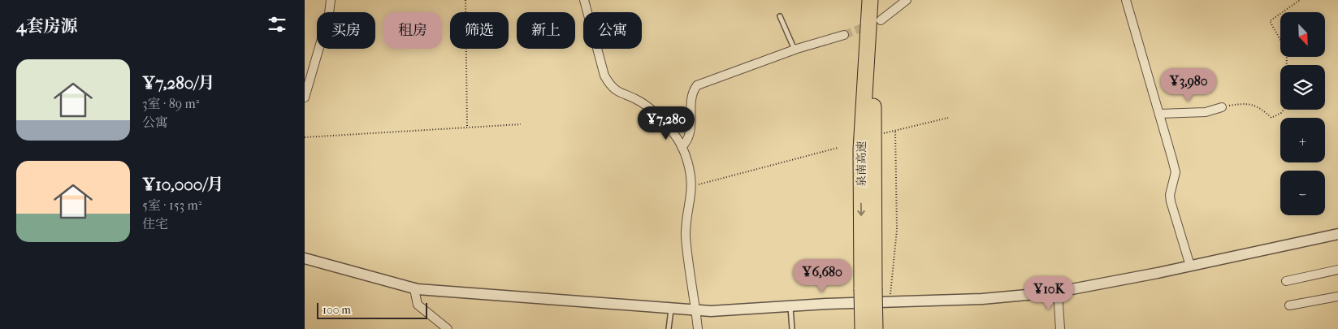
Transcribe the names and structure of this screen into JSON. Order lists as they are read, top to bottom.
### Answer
{
  "streets": {
    "highway": ["泉南高速"]
  },
  "scale_bar": "100 m",
  "north": "bottom right",
  "page": {
    "heading": "4套房源",
    "map_buttons": ["+", "−"],
    "chip": [
      "买房",
      "租房",
      "筛选",
      "新上",
      "公寓"
    ],
    "list": [
      {
        "name": "¥7,280/月",
        "note": "3室 · 89 m² · 公寓"
      },
      {
        "name": "¥10,000/月",
        "note": "5室 · 153 m² · 住宅"
      }
    ],
    "price": [
      "¥3,980",
      "¥7,280",
      "¥6,680",
      "¥10K"
    ],
    "scale": "100 m"
  }
}
